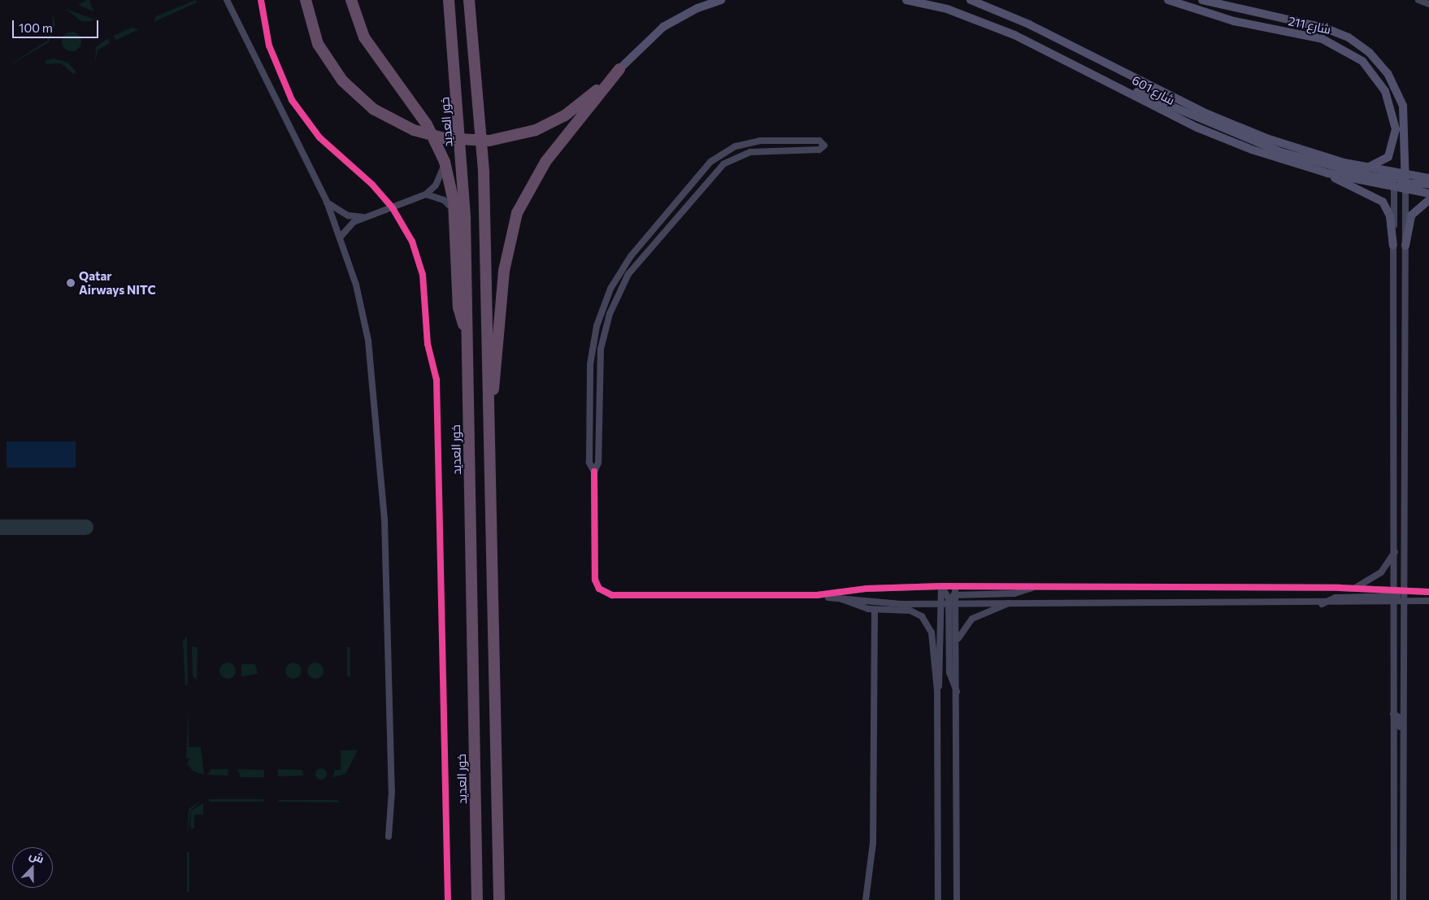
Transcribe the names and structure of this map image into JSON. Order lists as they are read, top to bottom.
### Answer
{
  "streets": {
    "highway": ["خور العديد"],
    "main road": ["شارع 211", "شارع 601"]
  },
  "crossings": [
    ["شارع 211", "شارع 601"]
  ],
  "places": ["Qatar Airways NITC"],
  "scale_bar": "100 m",
  "north": "top"
}
